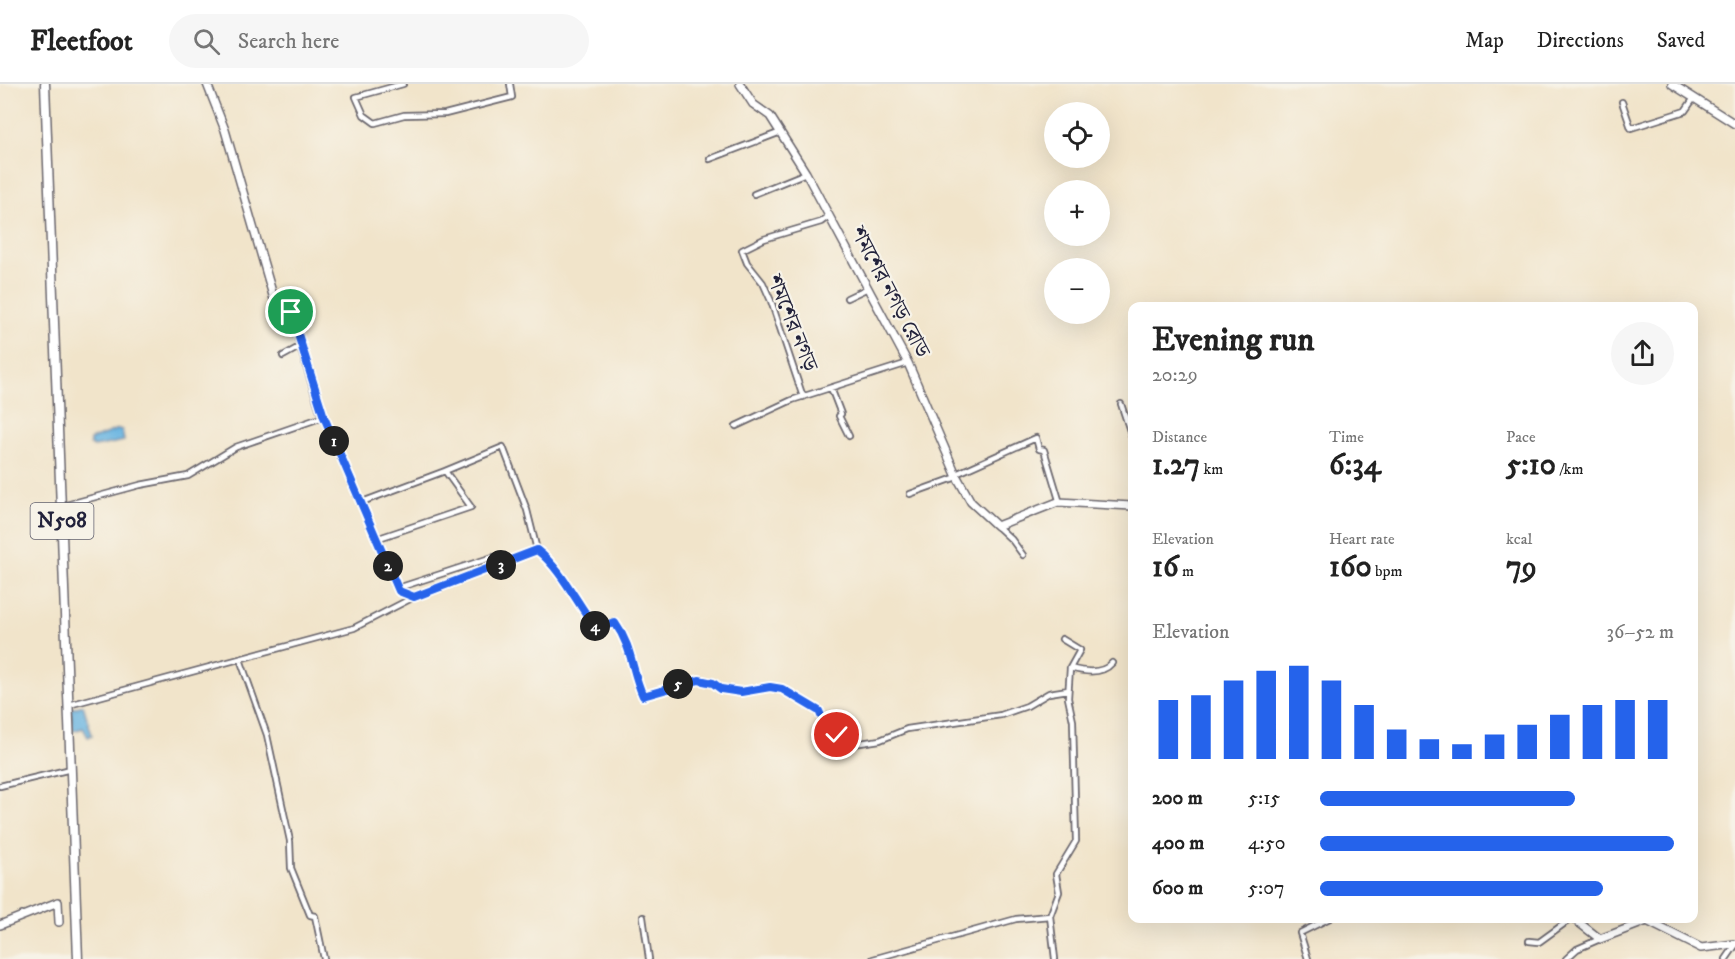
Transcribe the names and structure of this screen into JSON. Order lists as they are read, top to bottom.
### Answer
{
  "streets": {
    "highway": ["N508"],
    "street": ["শমশের নগড় রোড", "শমশের নগড়"]
  },
  "crossings": [
    ["শমশের নগড় রোড", "শমশের নগড়"]
  ],
  "page": {
    "header": "Fleetfoot",
    "search": "Search here",
    "nav": ["Map", "Directions", "Saved"],
    "map_buttons": ["+", "−"],
    "heading": ["Evening run", "20:29"],
    "stats": [
      ["Distance", "1.27 km"],
      ["Time", "6:34"],
      ["Pace", "5:10 /km"],
      ["Elevation", "16 m"],
      ["Heart rate", "160 bpm"],
      ["kcal", "79"]
    ],
    "pins": [
      "1",
      "3",
      "2",
      "4",
      "5"
    ],
    "chart": ["Elevation", "36–52 m"],
    "list": [
      {
        "name": "200 m",
        "note": "5:15"
      },
      {
        "name": "400 m",
        "note": "4:50"
      },
      {
        "name": "600 m",
        "note": "5:07"
      }
    ]
  }
}
